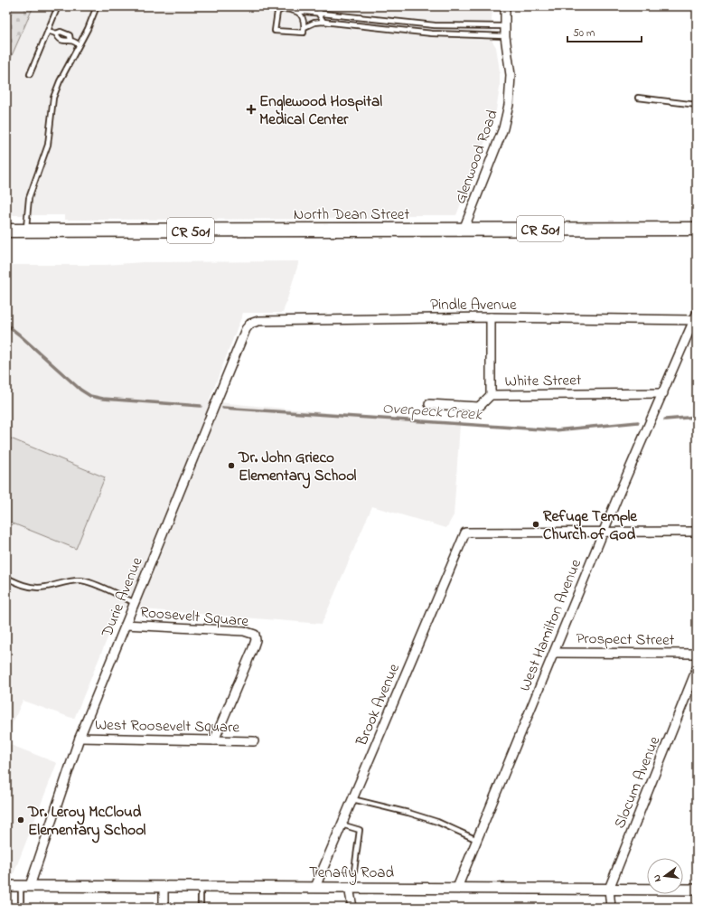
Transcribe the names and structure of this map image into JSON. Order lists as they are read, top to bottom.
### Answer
{
  "streets": {
    "main road": ["North Dean Street", "CR 501"],
    "street": [
      "Glenwood Road",
      "Pindle Avenue",
      "White Street",
      "Durie Avenue",
      "Roosevelt Square",
      "West Hamilton Avenue",
      "Prospect Street",
      "Brook Avenue",
      "West Roosevelt Square",
      "Slocum Avenue",
      "Tenafly Road"
    ]
  },
  "crossings": [
    ["Glenwood Road", "North Dean Street"],
    ["Pindle Avenue", "Durie Avenue"],
    ["Pindle Avenue", "West Hamilton Avenue"],
    ["White Street", "West Hamilton Avenue"],
    ["Durie Avenue", "Roosevelt Square"],
    ["Durie Avenue", "West Roosevelt Square"],
    ["Durie Avenue", "Tenafly Road"],
    ["Roosevelt Square", "West Roosevelt Square"],
    ["West Hamilton Avenue", "Prospect Street"],
    ["West Hamilton Avenue", "Brook Avenue"],
    ["West Hamilton Avenue", "Tenafly Road"],
    ["Brook Avenue", "Tenafly Road"],
    ["Slocum Avenue", "Tenafly Road"]
  ],
  "water": ["Overpeck Creek"],
  "places": {
    "health": ["Englewood Hospital Medical Center"],
    "other": ["Dr. John Grieco Elementary School", "Refuge Temple Church of God", "Dr. Leroy McCloud Elementary School"]
  },
  "scale_bar": "50 m",
  "north": "left"
}
